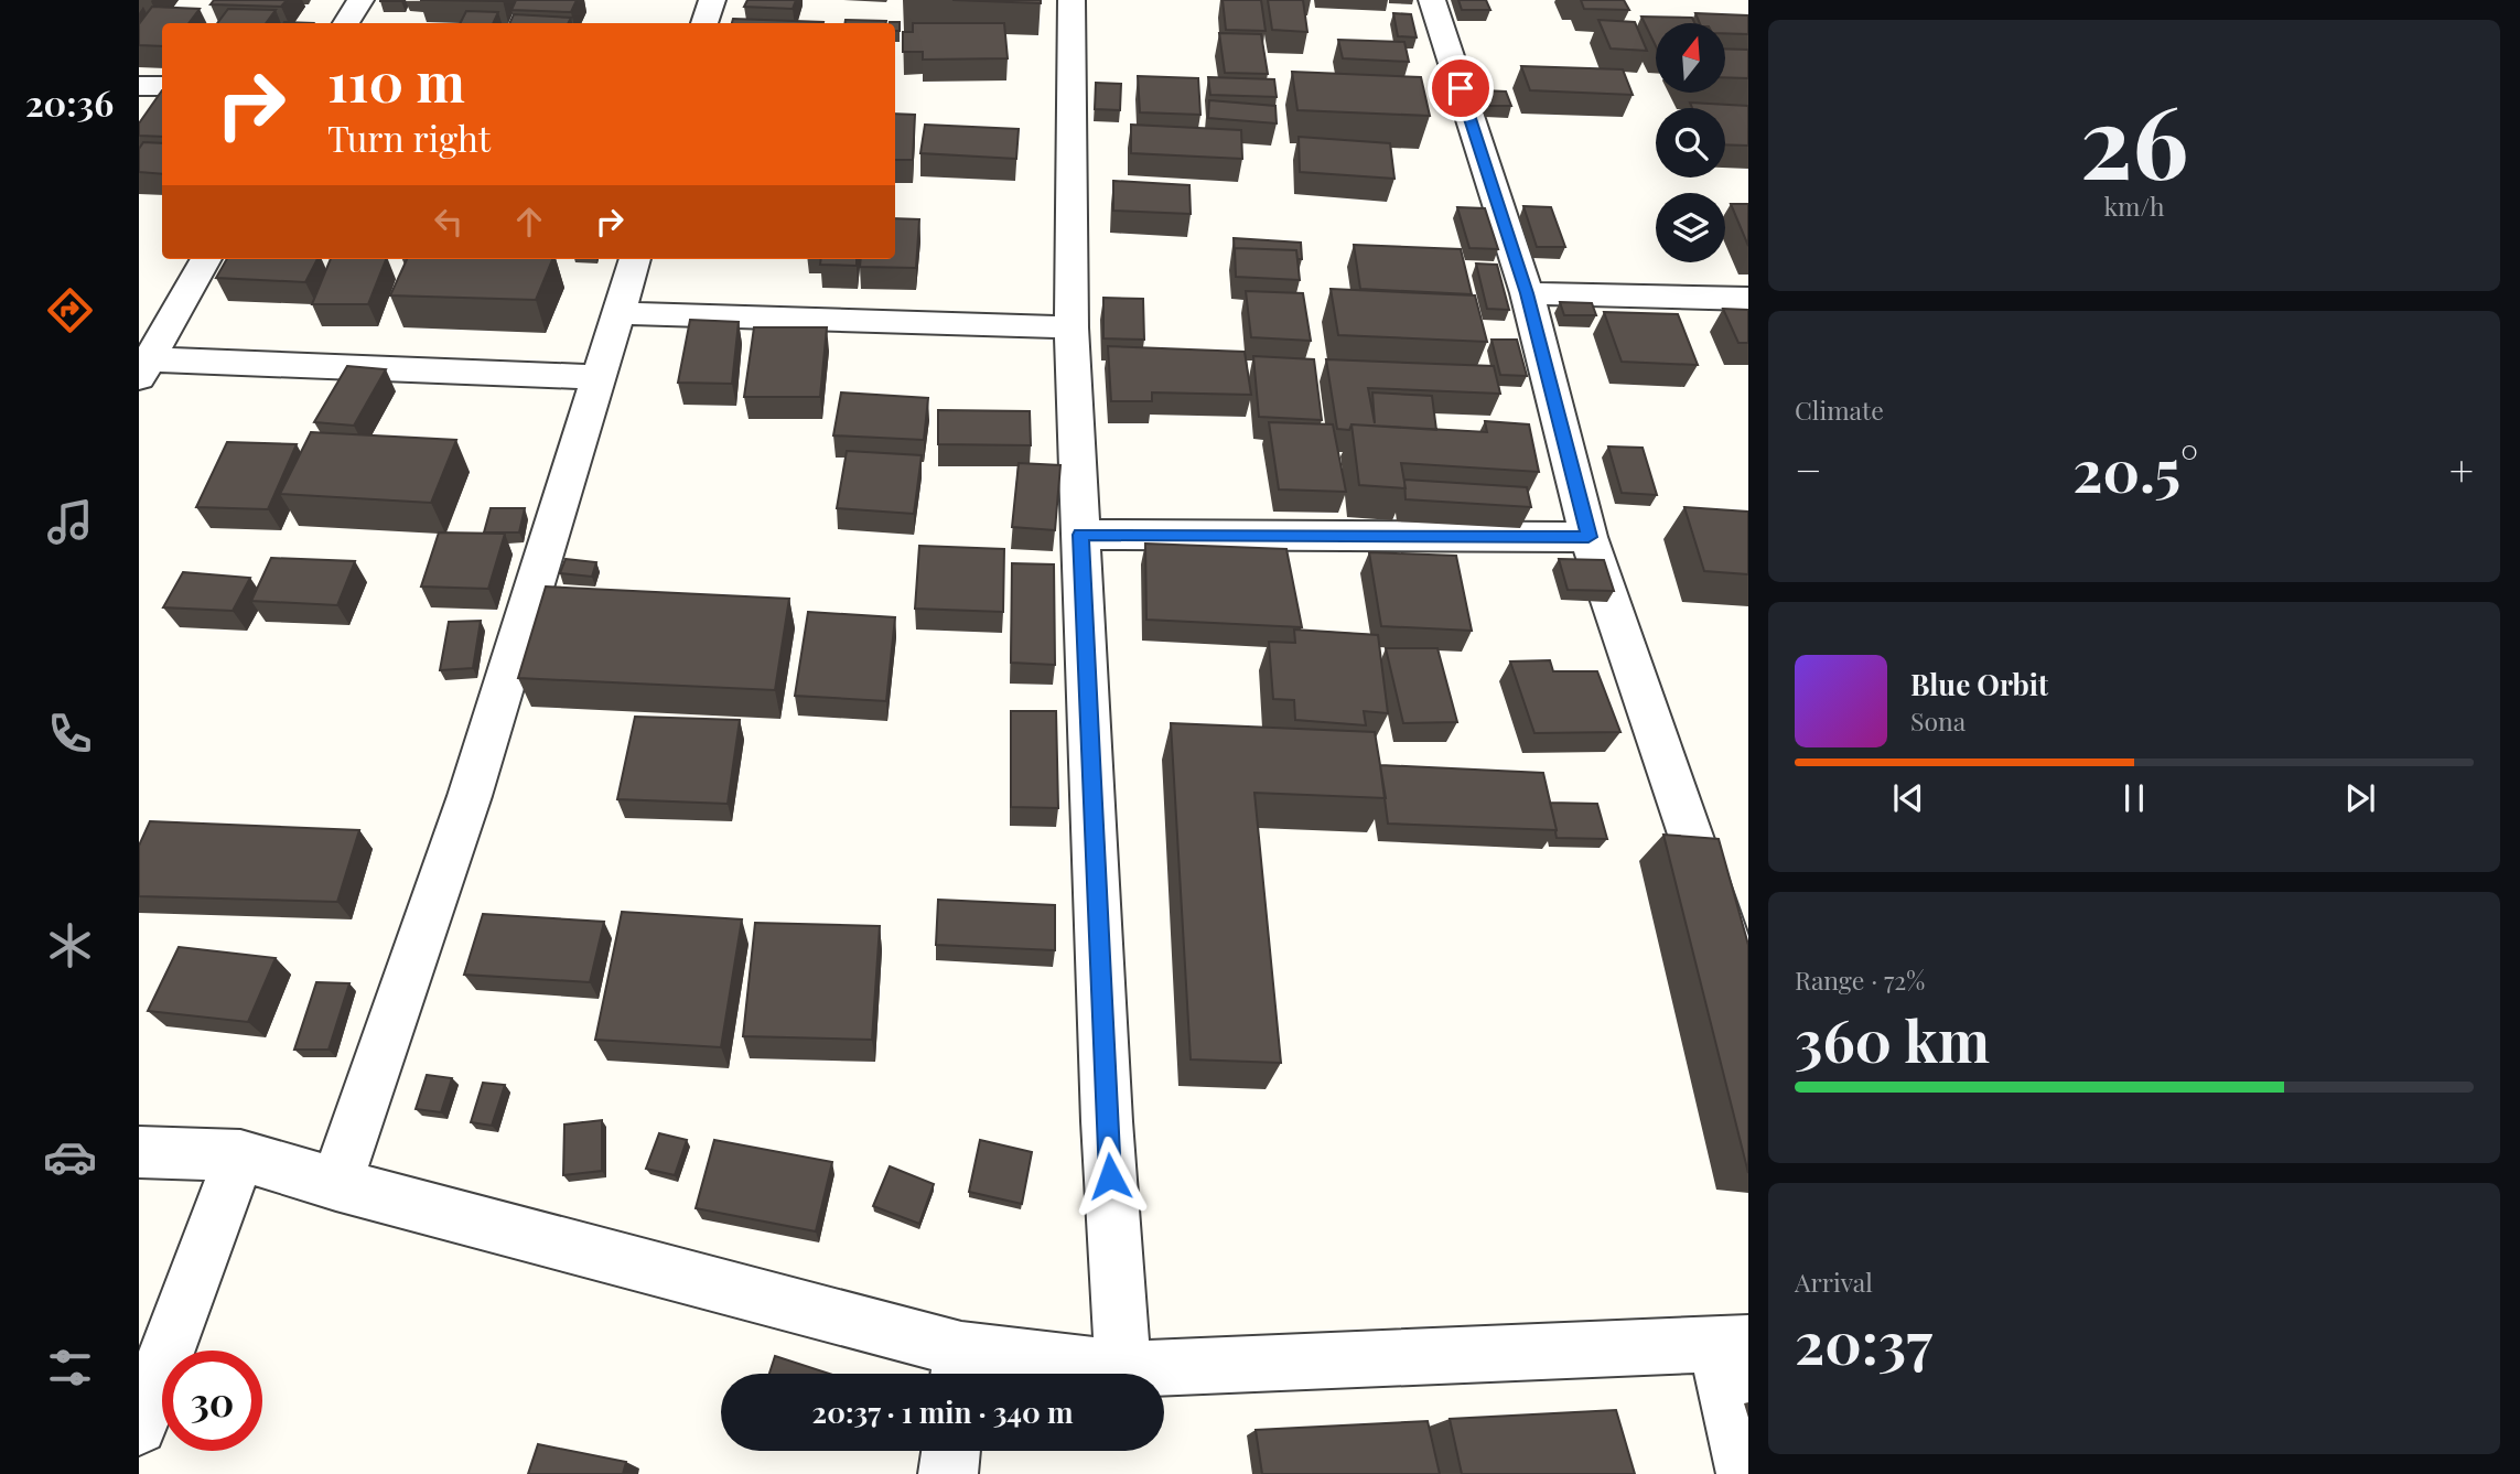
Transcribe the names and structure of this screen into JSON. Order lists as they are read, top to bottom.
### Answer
{
  "north": "top",
  "page": {
    "tabs": "20:36",
    "tile": [
      ["26", "km/h"],
      "Climate",
      ["Range · 72%", "360 km"],
      ["Arrival", "20:37"]
    ],
    "turn": ["110 m", "Turn right"],
    "heat": ["−", "20.5°", "+"],
    "song": ["Blue Orbit", "Sona"],
    "limit": "30",
    "trip": "20:37 · 1 min · 340 m"
  }
}
